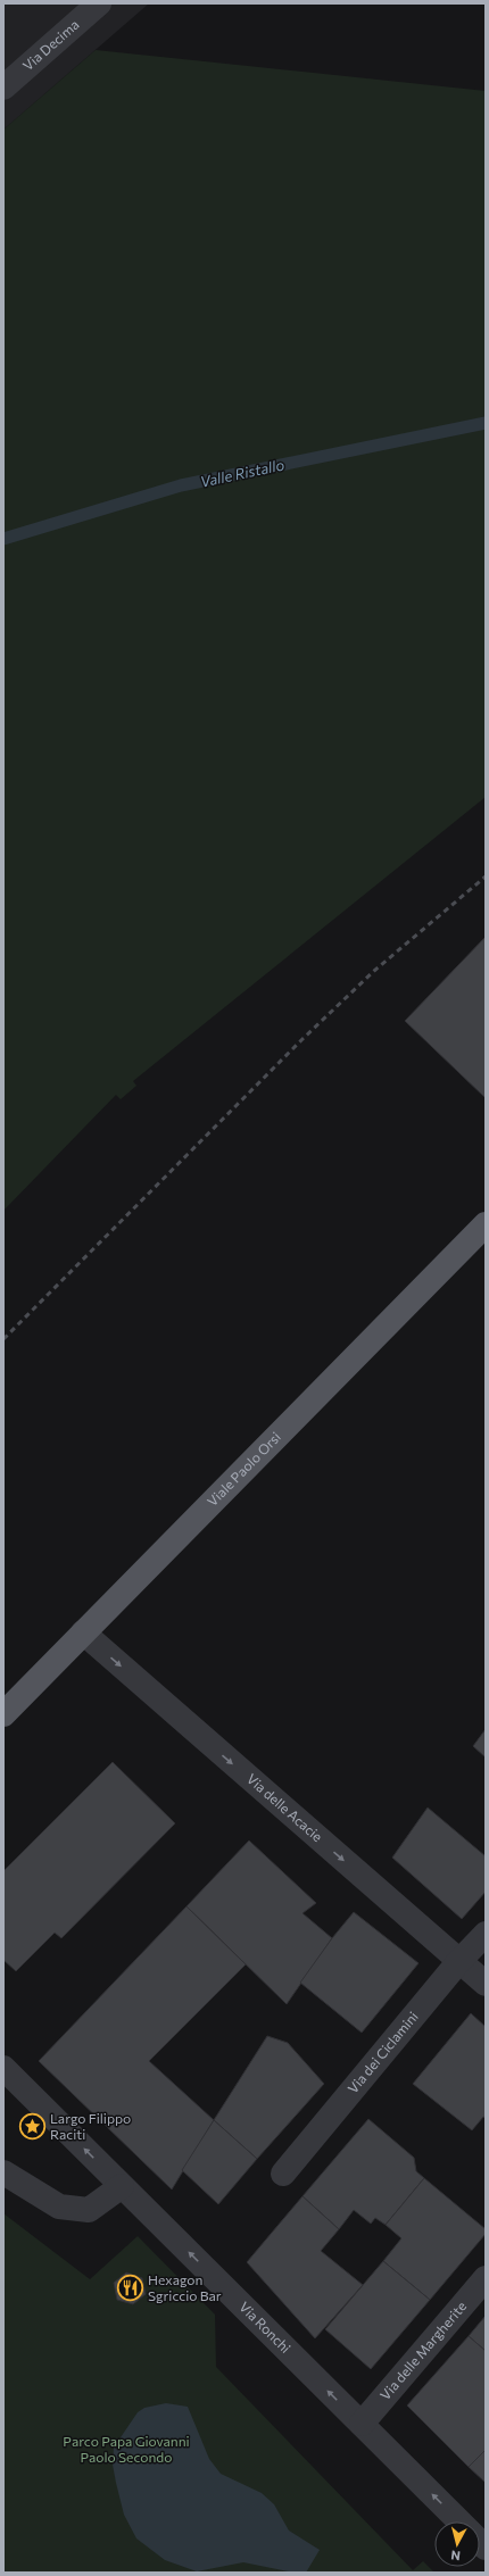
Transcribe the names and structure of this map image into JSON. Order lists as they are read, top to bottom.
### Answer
{
  "streets": {
    "main road": ["Viale Paolo Orsi"],
    "street": [
      "Via Decima",
      "Via delle Acacie",
      "Via dei Ciclamini",
      "Via Ronchi",
      "Via delle Margherite"
    ]
  },
  "crossings": [
    ["Viale Paolo Orsi", "Via delle Acacie"],
    ["Via delle Acacie", "Via dei Ciclamini"],
    ["Via Ronchi", "Via delle Margherite"]
  ],
  "one_way": ["Via delle Acacie", "Via Ronchi"],
  "water": ["Valle Ristallo"],
  "parks": ["Parco Papa Giovanni Paolo Secondo"],
  "places": {
    "place": ["Largo Filippo Raciti"],
    "restaurant": ["Hexagon Sgriccio Bar"]
  },
  "north": "bottom"
}
